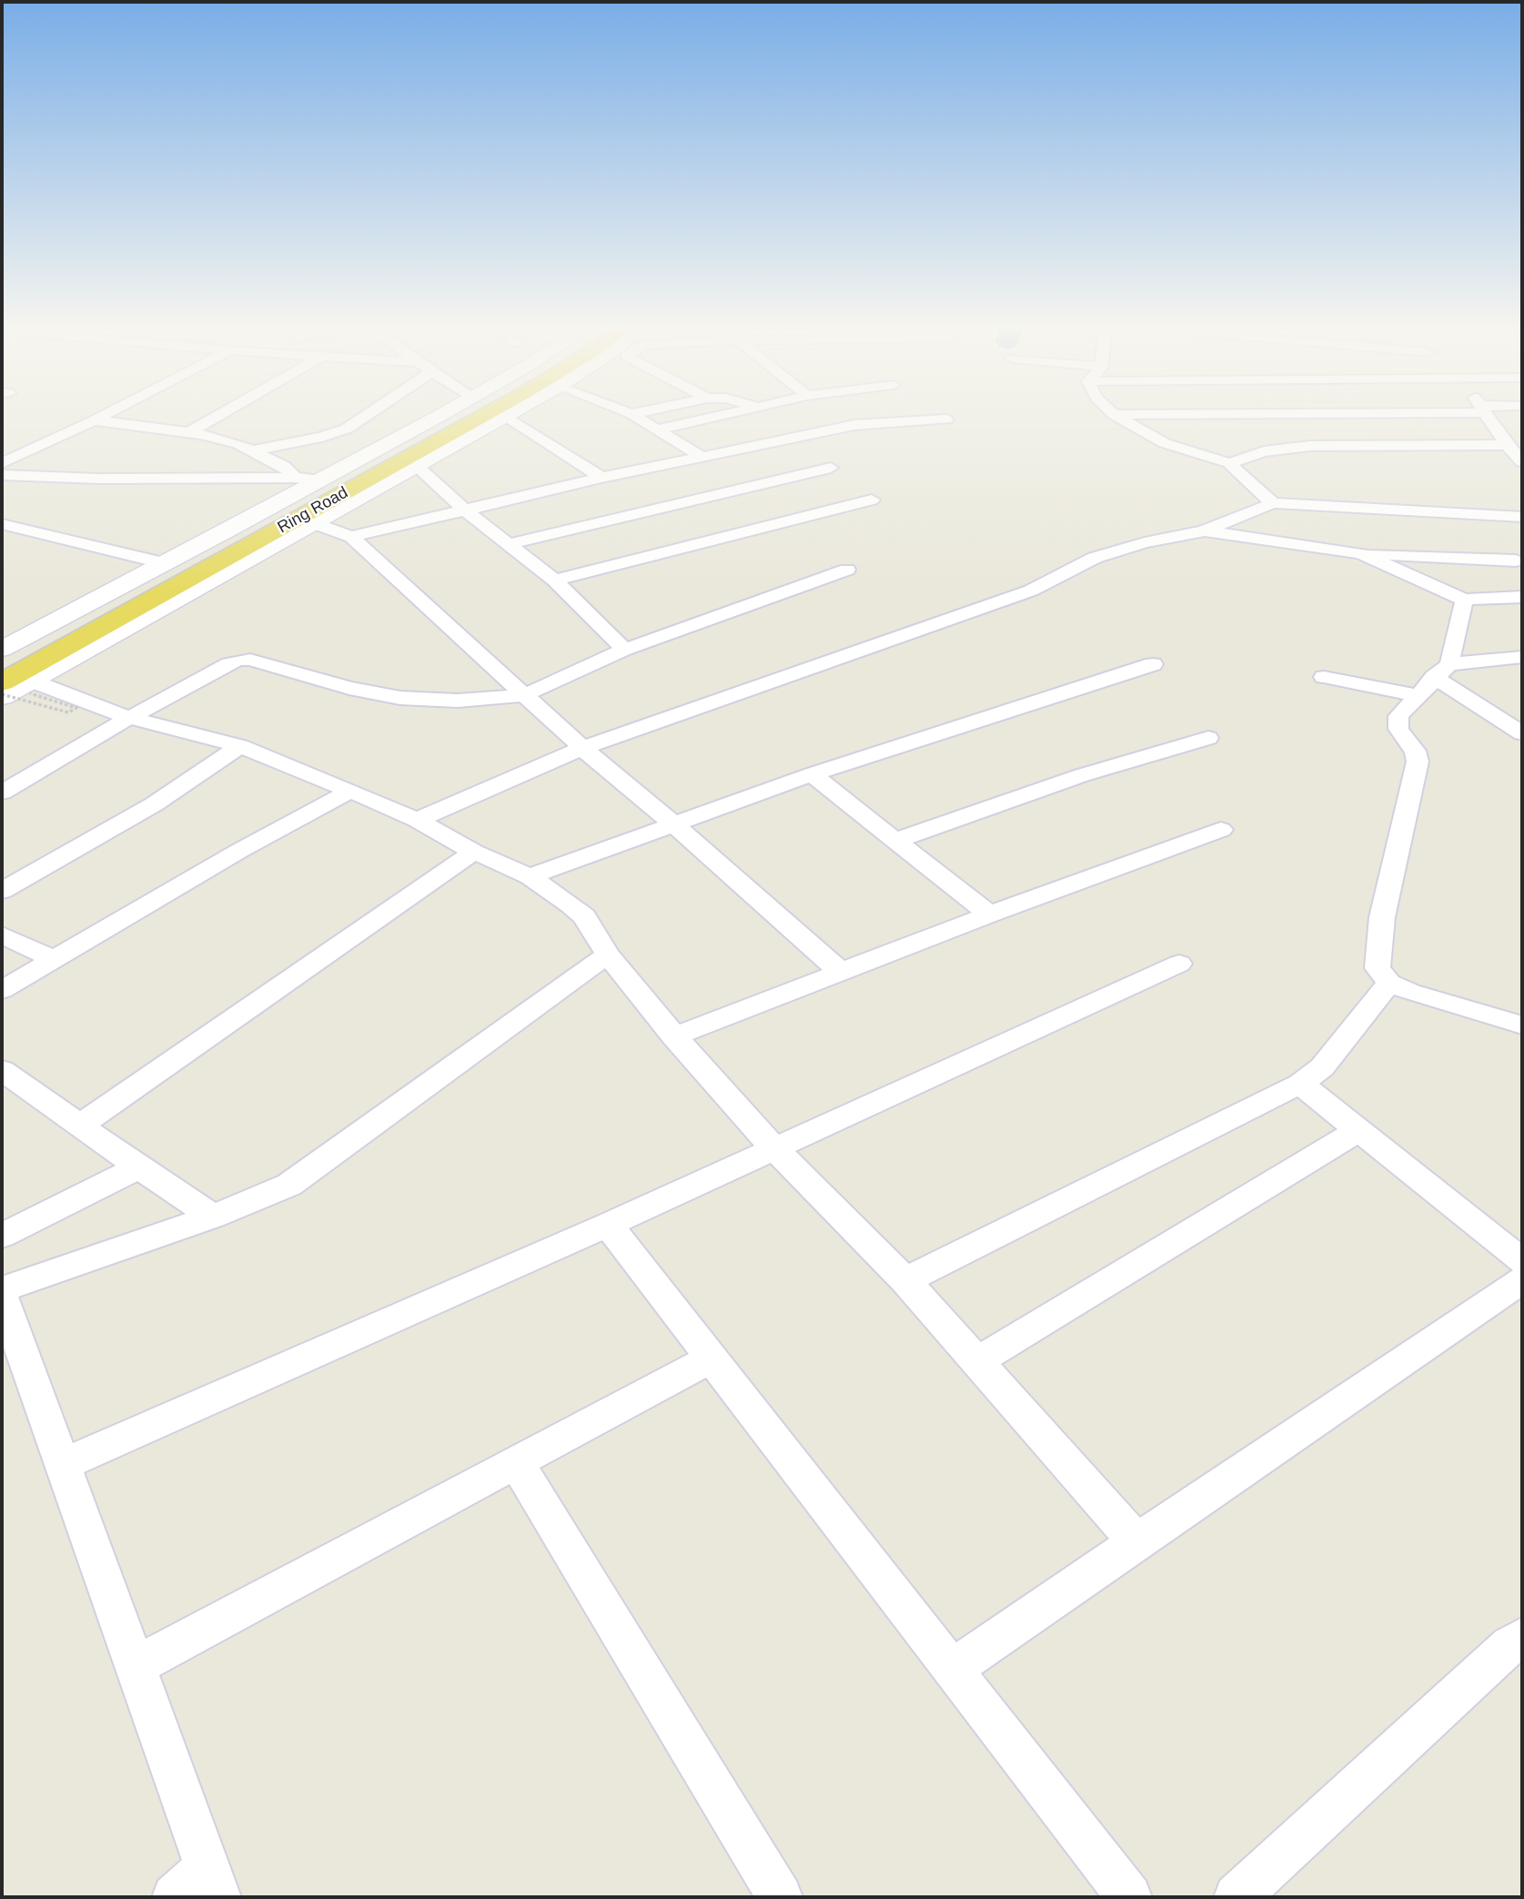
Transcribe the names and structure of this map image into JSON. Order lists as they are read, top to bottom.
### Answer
{
  "streets": {
    "highway": ["Ring Road"]
  }
}
